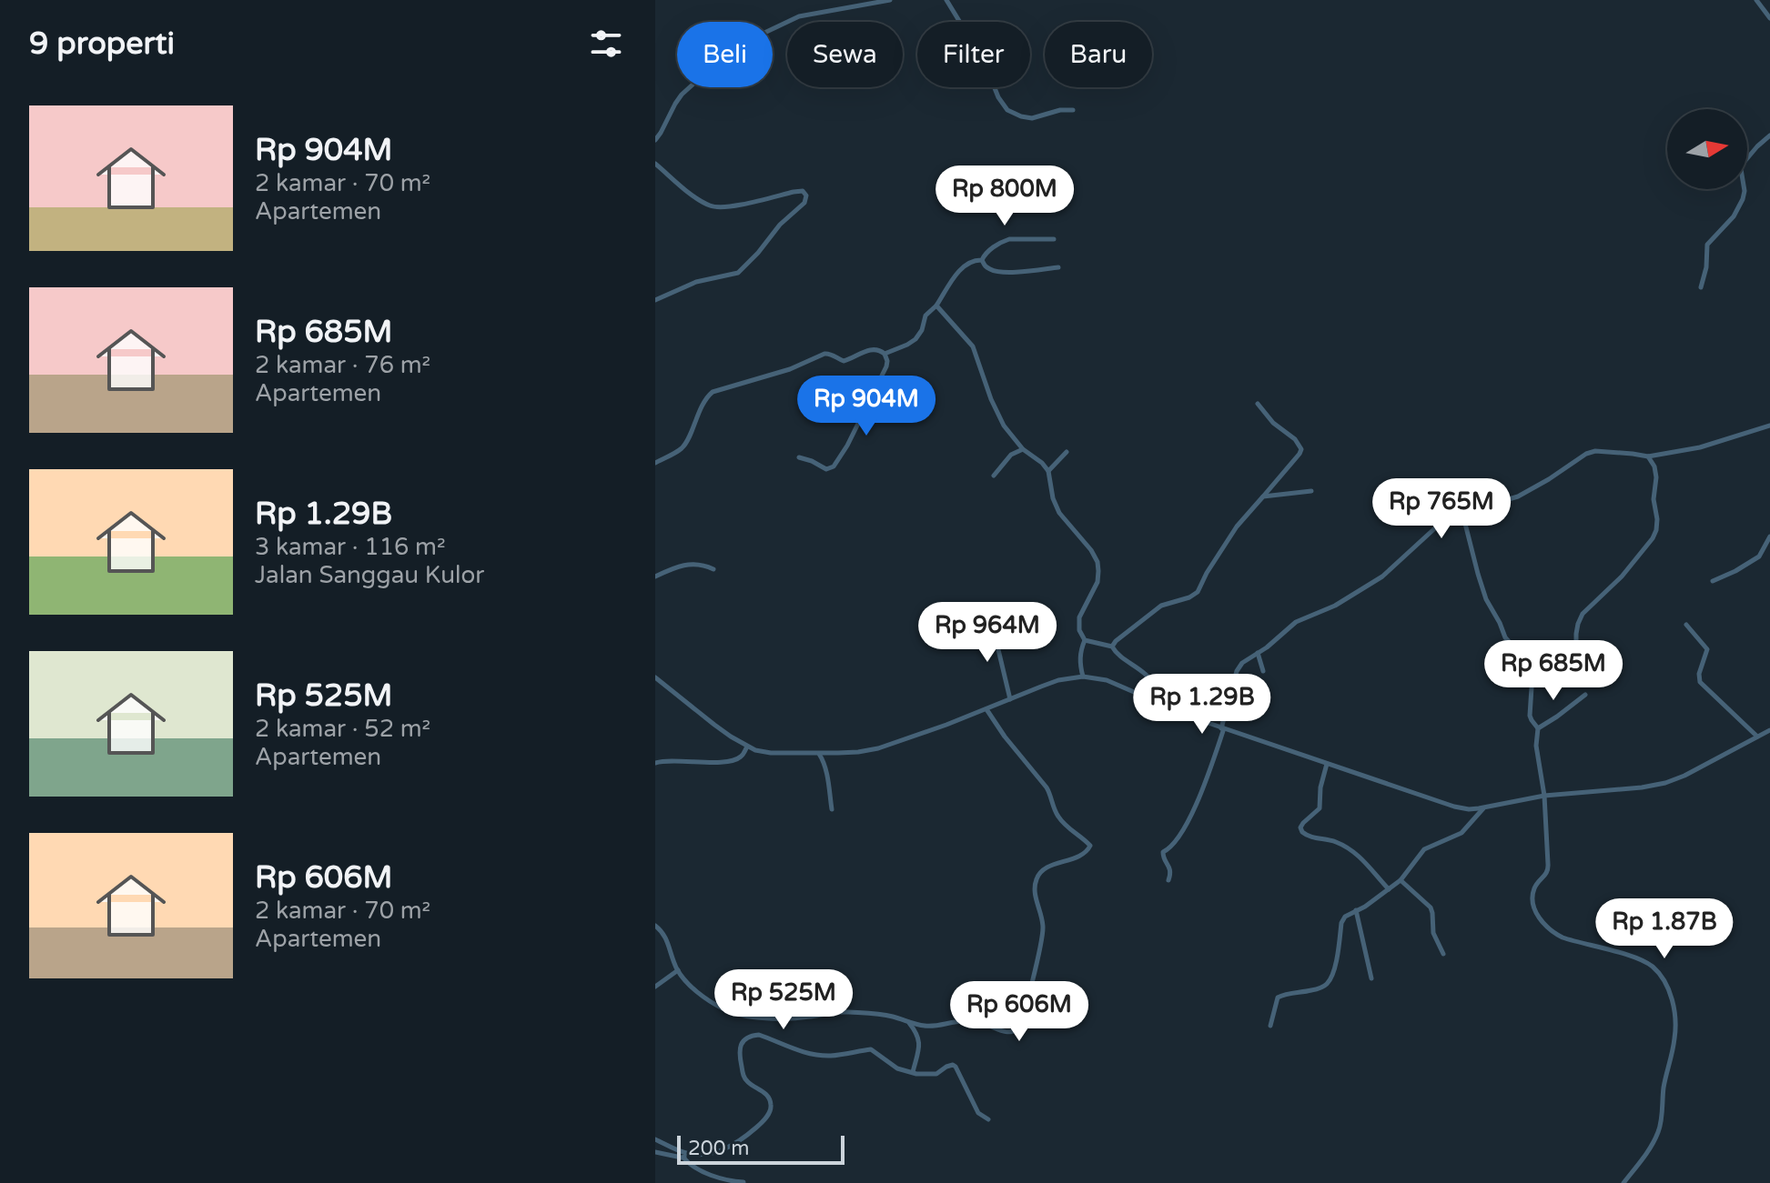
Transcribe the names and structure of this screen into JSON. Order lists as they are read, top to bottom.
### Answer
{
  "scale_bar": "200 m",
  "north": "right",
  "page": {
    "heading": "9 properti",
    "chip": [
      "Beli",
      "Sewa",
      "Filter",
      "Baru"
    ],
    "list": [
      {
        "name": "Rp 904M",
        "note": "2 kamar · 70 m² · Apartemen"
      },
      {
        "name": "Rp 685M",
        "note": "2 kamar · 76 m² · Apartemen"
      },
      {
        "name": "Rp 1.29B",
        "note": "3 kamar · 116 m² · Jalan Sanggau Kulor"
      },
      {
        "name": "Rp 525M",
        "note": "2 kamar · 52 m² · Apartemen"
      },
      {
        "name": "Rp 606M",
        "note": "2 kamar · 70 m² · Apartemen"
      }
    ],
    "price": [
      "Rp 800M",
      "Rp 904M",
      "Rp 765M",
      "Rp 964M",
      "Rp 685M",
      "Rp 1.29B",
      "Rp 1.87B",
      "Rp 525M",
      "Rp 606M"
    ],
    "scale": "200 m"
  }
}
